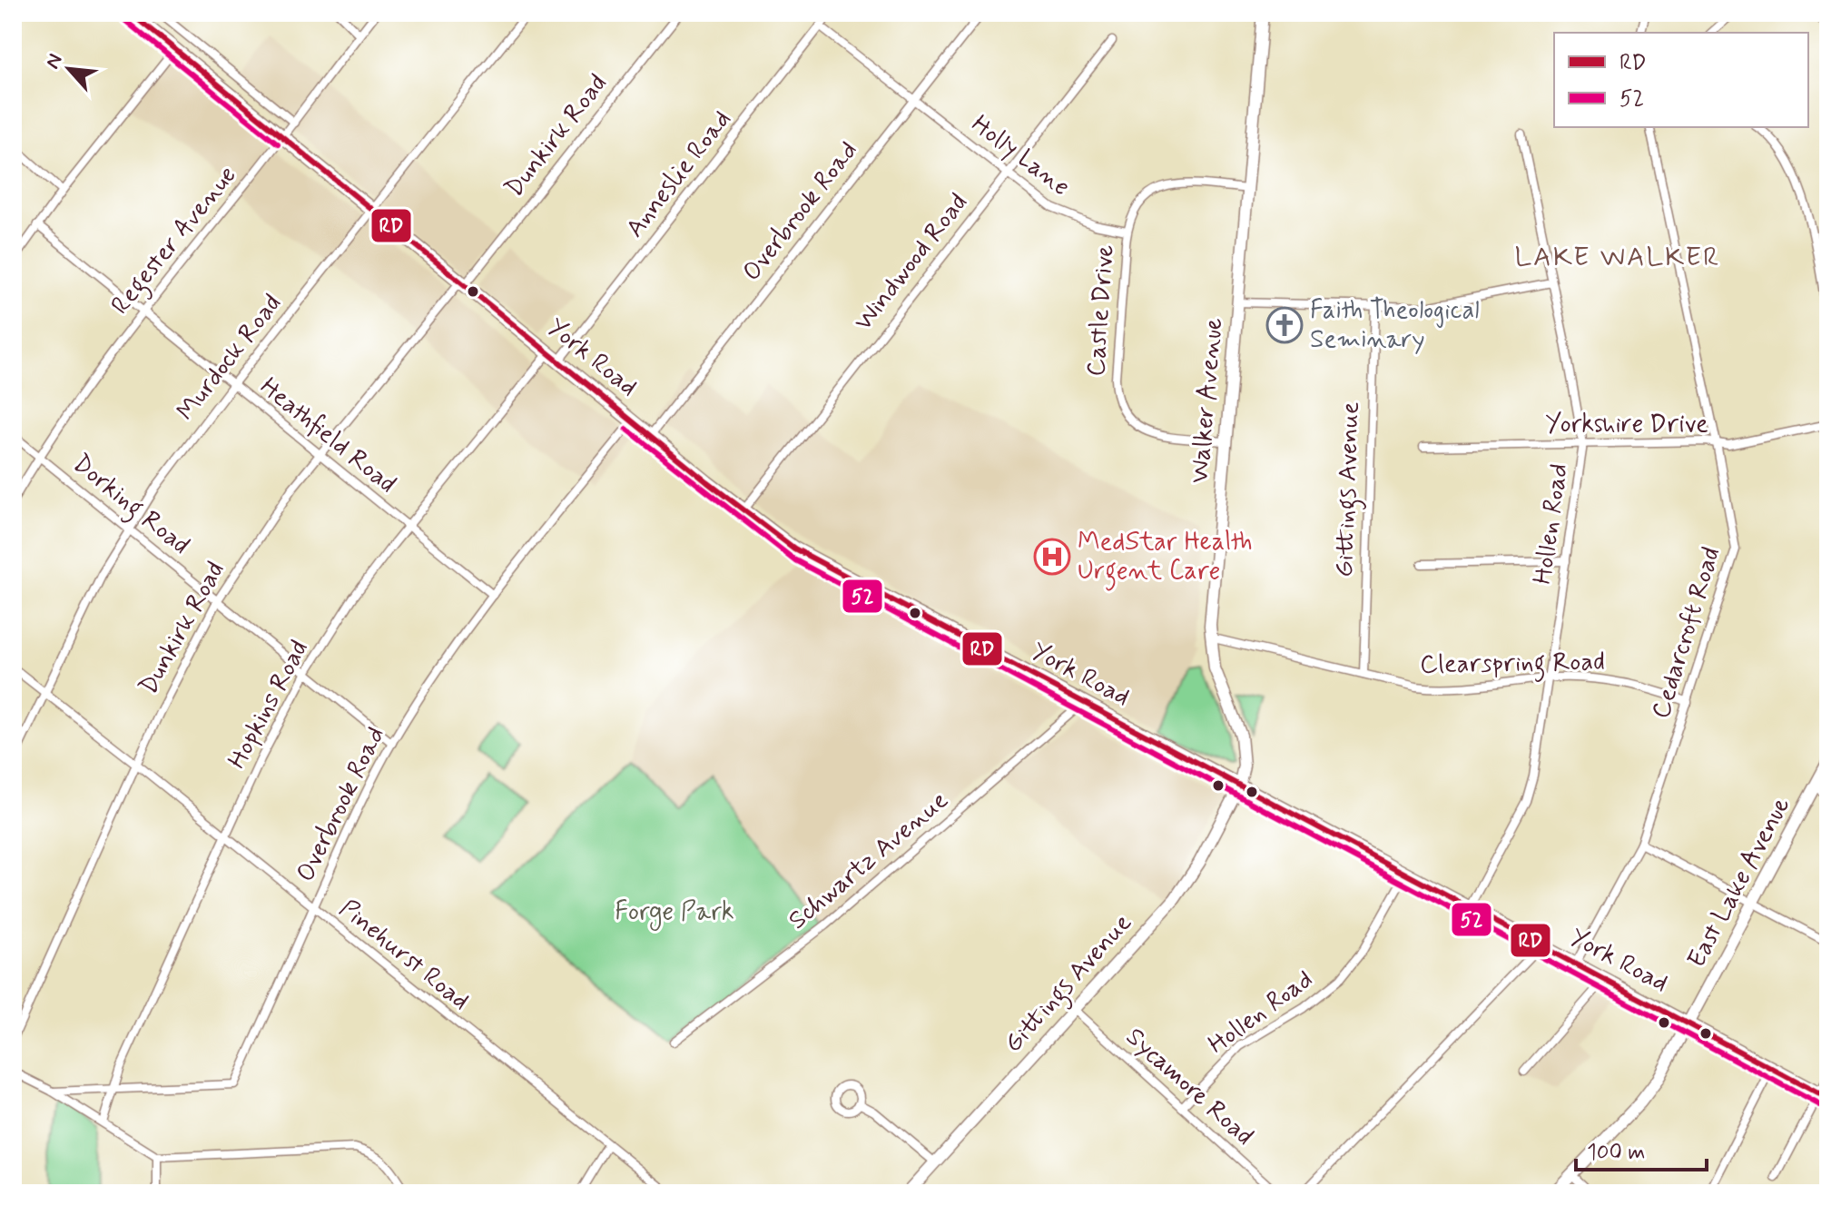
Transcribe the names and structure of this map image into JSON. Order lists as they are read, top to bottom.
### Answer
{
  "streets": {
    "main road": ["York Road"],
    "street": [
      "Dunkirk Road",
      "Holly Lane",
      "Anneslie Road",
      "Overbrook Road",
      "Regester Avenue",
      "Windwood Road",
      "Castle Drive",
      "Murdock Road",
      "Walker Avenue",
      "Yorkshire Drive",
      "Heathfield Road",
      "Gittings Avenue",
      "Dorking Road",
      "Hollen Road",
      "Cedarcroft Road",
      "Clearspring Road",
      "Hopkins Road",
      "Schwartz Avenue",
      "East Lake Avenue",
      "Pinehurst Road",
      "Sycamore Road"
    ]
  },
  "crossings": [
    ["Dunkirk Road", "York Road"],
    ["Dunkirk Road", "Heathfield Road"],
    ["Dunkirk Road", "Dorking Road"],
    ["Dunkirk Road", "Pinehurst Road"],
    ["Holly Lane", "Anneslie Road"],
    ["Holly Lane", "Overbrook Road"],
    ["Holly Lane", "Windwood Road"],
    ["Holly Lane", "Castle Drive"],
    ["Anneslie Road", "York Road"],
    ["Anneslie Road", "Hopkins Road"],
    ["Overbrook Road", "York Road"],
    ["Overbrook Road", "Heathfield Road"],
    ["Overbrook Road", "Dorking Road"],
    ["Overbrook Road", "Hopkins Road"],
    ["Overbrook Road", "Pinehurst Road"],
    ["Regester Avenue", "York Road"],
    ["Regester Avenue", "Heathfield Road"],
    ["Regester Avenue", "Dorking Road"],
    ["Windwood Road", "York Road"],
    ["Castle Drive", "Walker Avenue"],
    ["Murdock Road", "York Road"],
    ["Murdock Road", "Heathfield Road"],
    ["Murdock Road", "Dorking Road"],
    ["Murdock Road", "Pinehurst Road"],
    ["York Road", "Walker Avenue"],
    ["York Road", "Gittings Avenue"],
    ["York Road", "Hollen Road"],
    ["York Road", "Cedarcroft Road"],
    ["York Road", "Hopkins Road"],
    ["York Road", "Schwartz Avenue"],
    ["York Road", "East Lake Avenue"],
    ["Walker Avenue", "Gittings Avenue"],
    ["Walker Avenue", "Clearspring Road"],
    ["Yorkshire Drive", "Hollen Road"],
    ["Yorkshire Drive", "Cedarcroft Road"],
    ["Heathfield Road", "Hopkins Road"],
    ["Gittings Avenue", "Clearspring Road"],
    ["Gittings Avenue", "Sycamore Road"],
    ["Dorking Road", "Hopkins Road"],
    ["Hollen Road", "Clearspring Road"],
    ["Hollen Road", "Sycamore Road"],
    ["Cedarcroft Road", "Clearspring Road"],
    ["Hopkins Road", "Pinehurst Road"]
  ],
  "districts": ["LAKE WALKER"],
  "parks": ["Forge Park"],
  "places": {
    "church": ["Faith Theological Seminary"],
    "hospital": ["MedStar Health Urgent Care"]
  },
  "lines": ["transit line RD", "transit line 52"],
  "legend": ["RD", "52"],
  "scale_bar": "100 m",
  "north": "top left"
}
